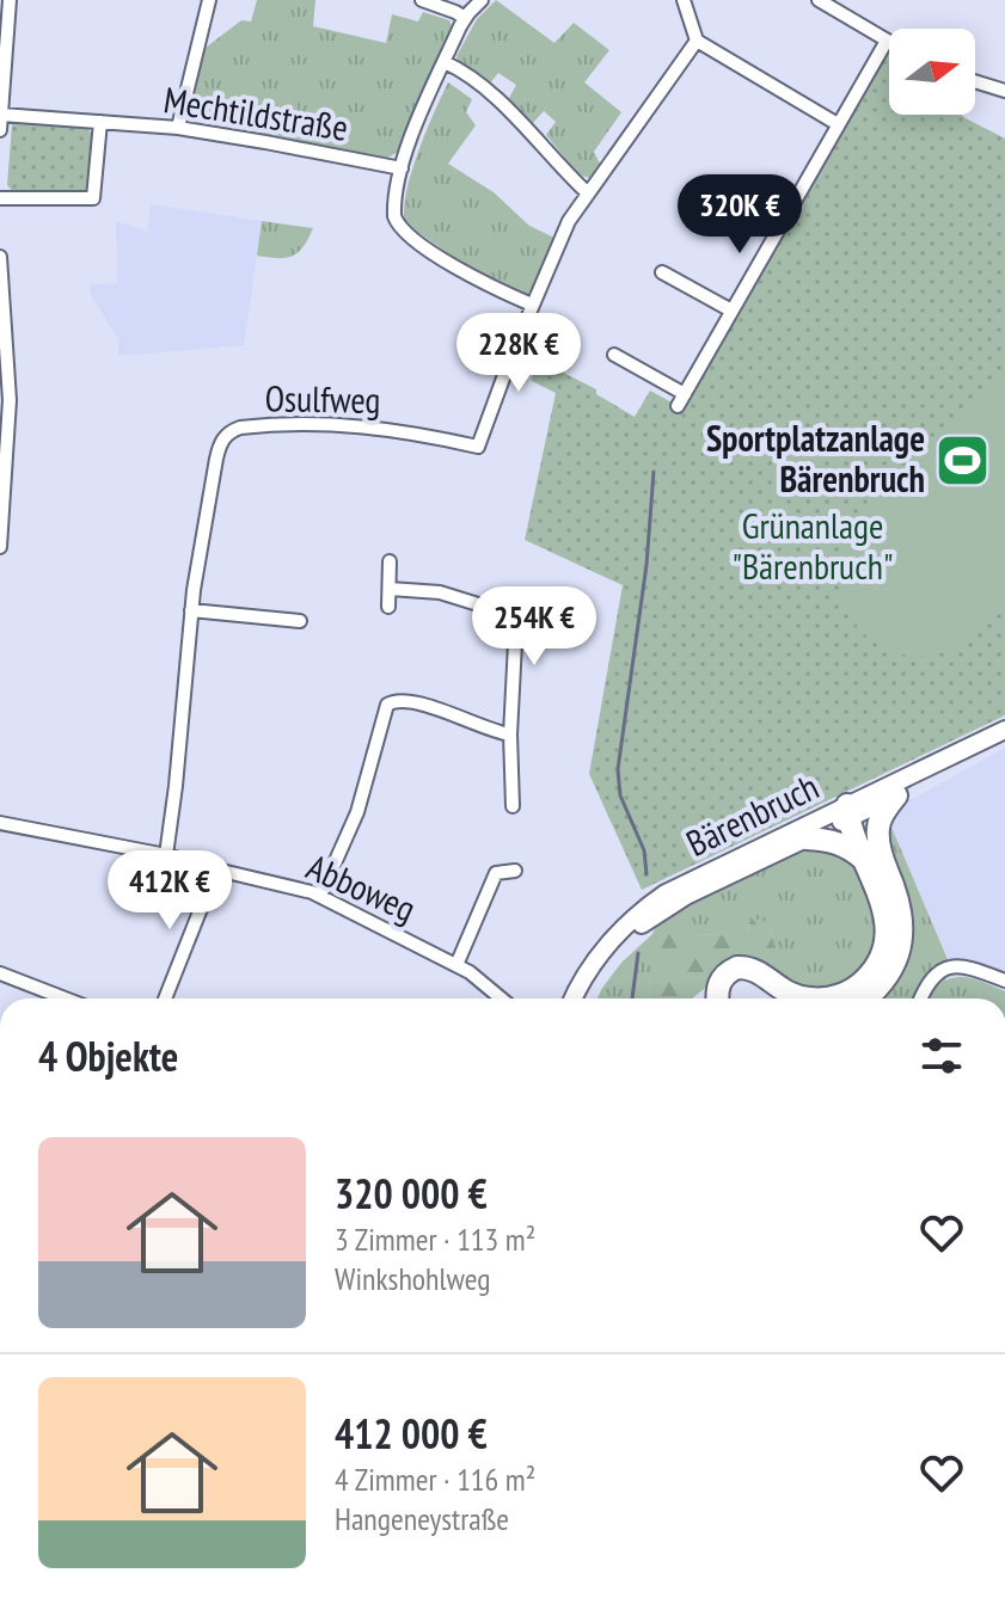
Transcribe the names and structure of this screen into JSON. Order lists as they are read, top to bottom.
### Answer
{
  "streets": {
    "main road": ["Bärenbruch"],
    "street": ["Mechtildstraße", "Osulfweg", "Abboweg"]
  },
  "crossings": [
    ["Osulfweg", "Abboweg"]
  ],
  "parks": ["Grünanlage \"Bärenbruch\""],
  "places": {
    "sports": ["Sportplatzanlage Bärenbruch"]
  },
  "north": "right",
  "page": {
    "price": [
      "320K €",
      "228K €",
      "254K €",
      "412K €"
    ],
    "heading": "4 Objekte",
    "list": [
      {
        "name": "320 000 €",
        "note": "3 Zimmer · 113 m² · Winkshohlweg"
      },
      {
        "name": "412 000 €",
        "note": "4 Zimmer · 116 m² · Hangeneystraße"
      }
    ]
  }
}
